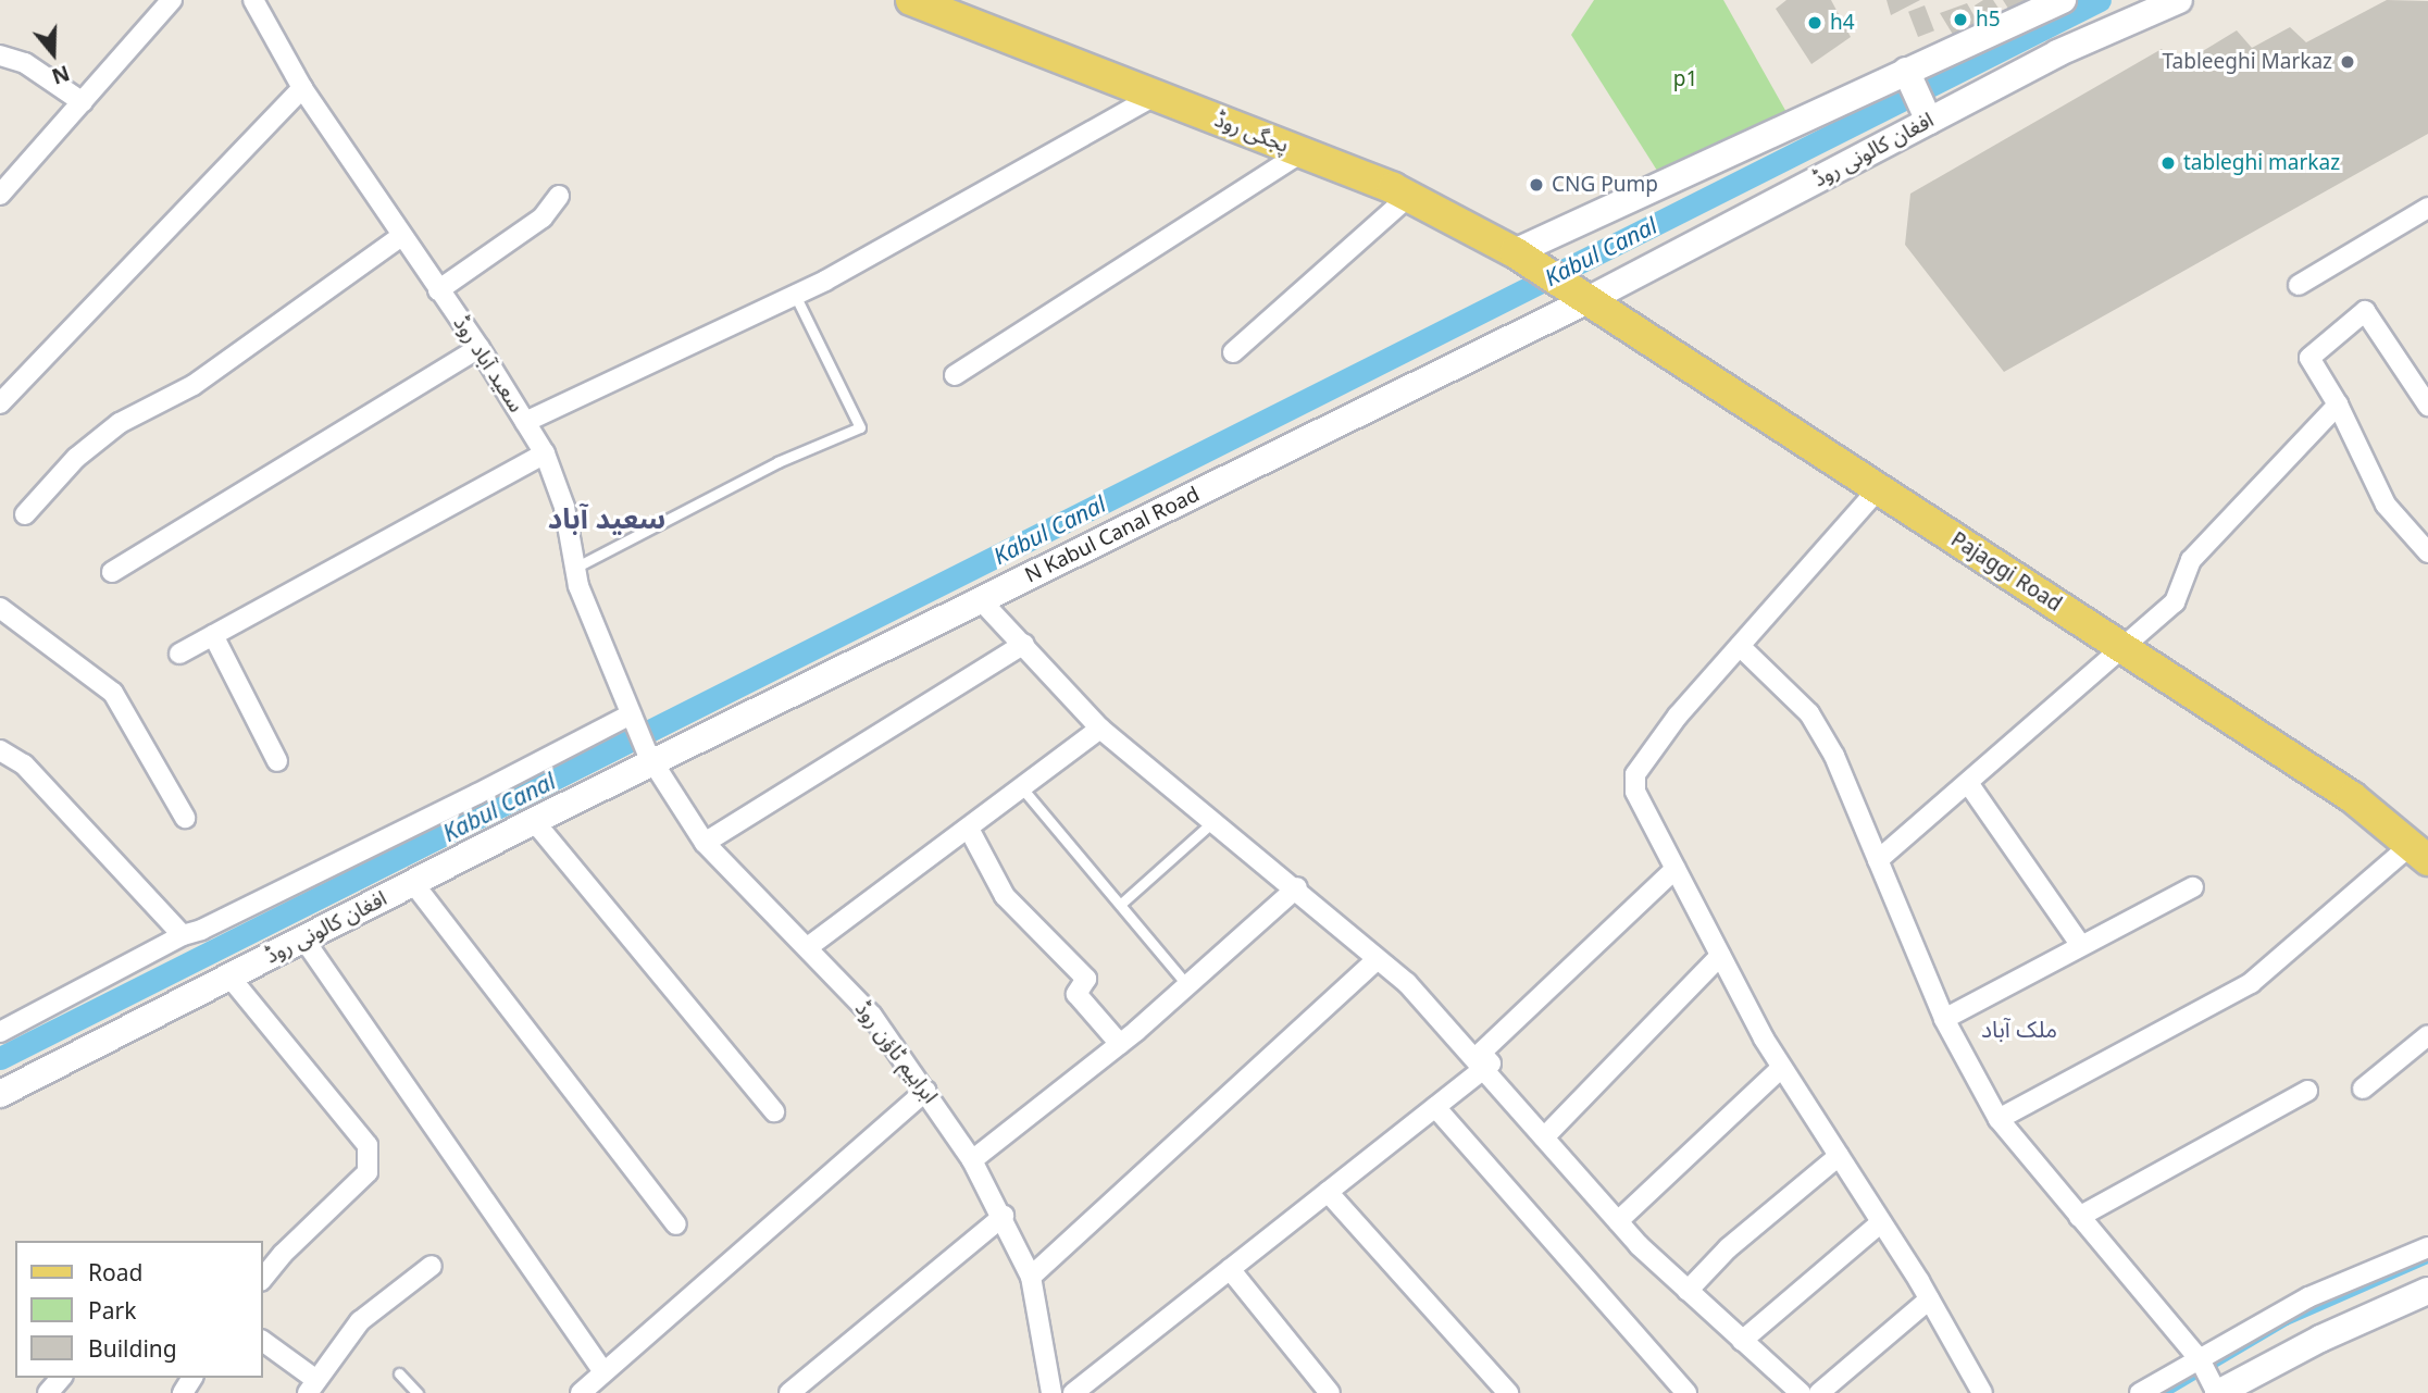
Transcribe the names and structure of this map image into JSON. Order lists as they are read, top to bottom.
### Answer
{
  "streets": {
    "main road": [
      "پجگی روڈ",
      "افغان کالونی روڈ",
      "N Kabul Canal Road",
      "Pajaggi Road"
    ],
    "street": ["سعید آباد روڈ", "ابراہیم ٹاؤن روڈ"]
  },
  "crossings": [
    ["پجگی روڈ", "افغان کالونی روڈ"],
    ["پجگی روڈ", "N Kabul Canal Road"],
    ["پجگی روڈ", "Pajaggi Road"],
    ["افغان کالونی روڈ", "سعید آباد روڈ"],
    ["افغان کالونی روڈ", "N Kabul Canal Road"],
    ["افغان کالونی روڈ", "Pajaggi Road"],
    ["افغان کالونی روڈ", "ابراہیم ٹاؤن روڈ"],
    ["سعید آباد روڈ", "N Kabul Canal Road"],
    ["سعید آباد روڈ", "ابراہیم ٹاؤن روڈ"],
    ["N Kabul Canal Road", "Pajaggi Road"],
    ["N Kabul Canal Road", "ابراہیم ٹاؤن روڈ"]
  ],
  "districts": ["سعید آباد", "ملک آباد"],
  "water": ["Kabul Canal"],
  "parks": ["p1"],
  "places": [
    "h5",
    "h4",
    "Tableeghi Markaz",
    "tableghi markaz",
    "CNG Pump"
  ],
  "legend": ["Road", "Park", "Building"],
  "north": "bottom"
}
